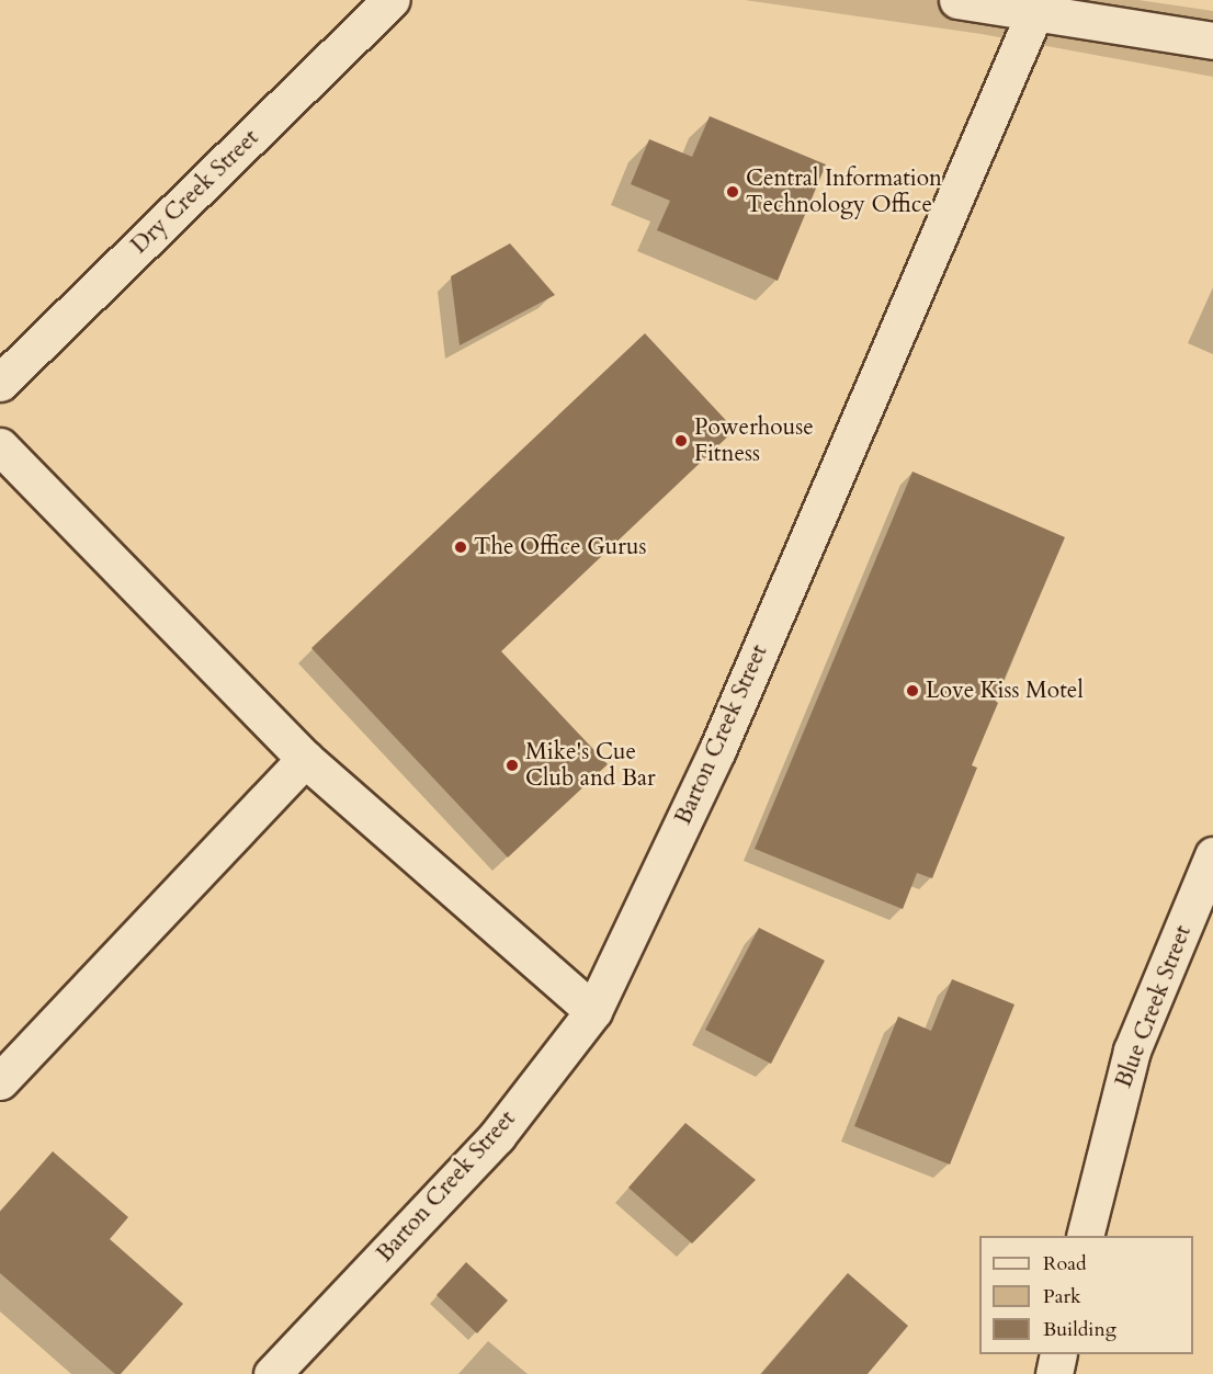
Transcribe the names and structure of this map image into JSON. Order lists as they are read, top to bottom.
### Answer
{
  "streets": {
    "street": ["Dry Creek Street", "Barton Creek Street", "Blue Creek Street"]
  },
  "places": [
    "Central Information Technology Office",
    "Powerhouse Fitness",
    "The Office Gurus",
    "Love Kiss Motel",
    "Mike's Cue Club and Bar"
  ],
  "legend": ["Road", "Park", "Building"]
}
